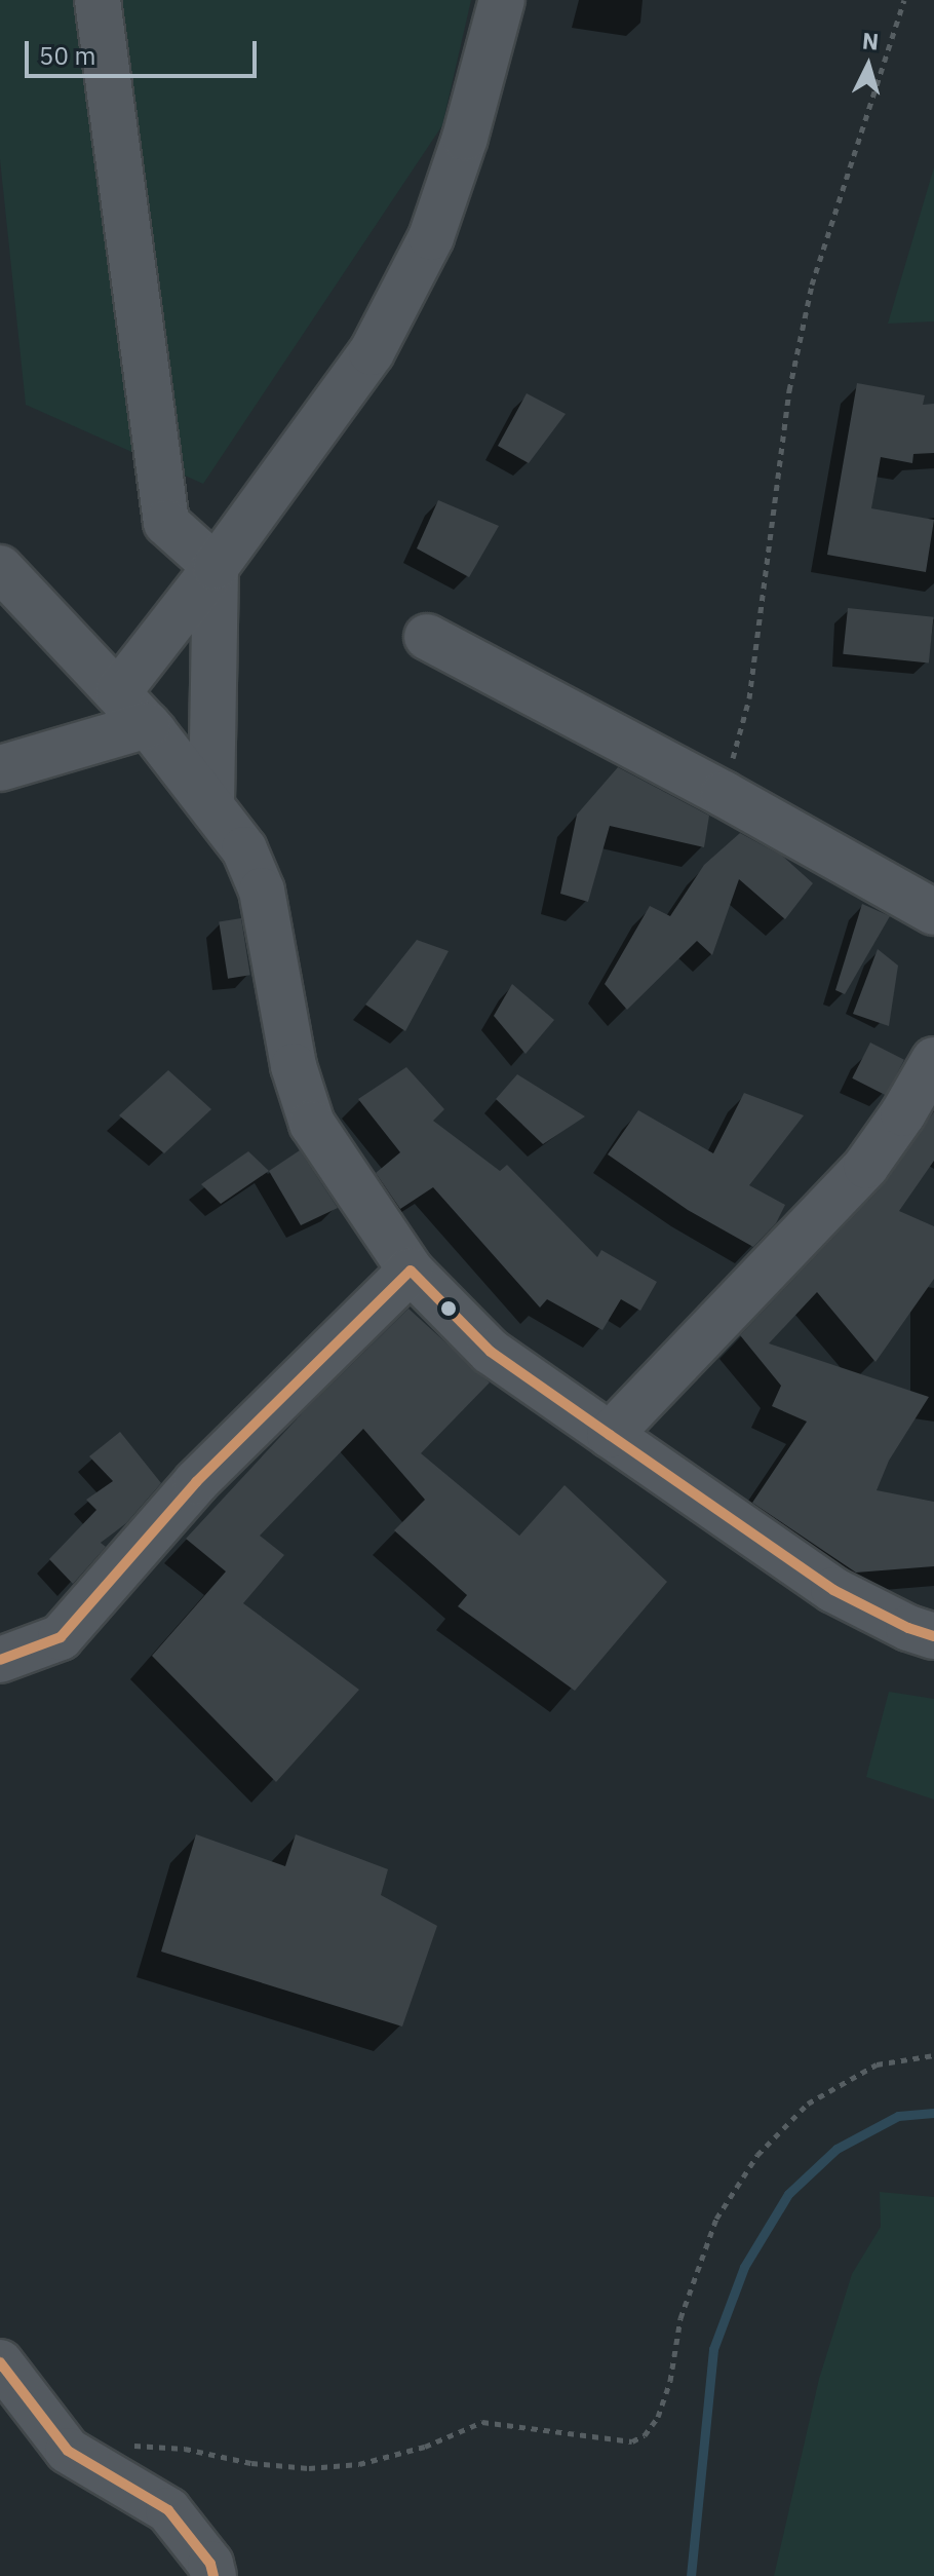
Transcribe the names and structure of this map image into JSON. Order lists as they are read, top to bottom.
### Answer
{
  "scale_bar": "50 m",
  "north": "top"
}
